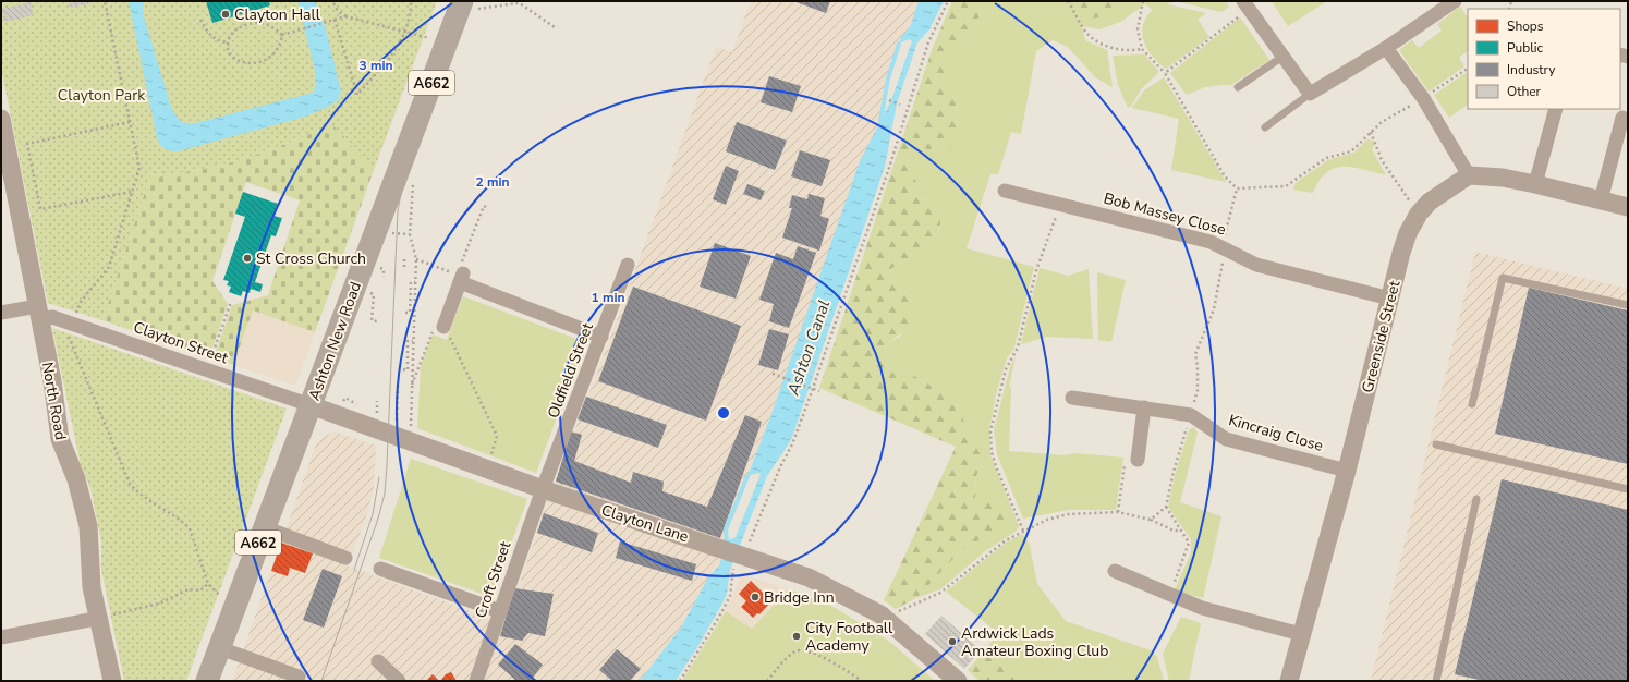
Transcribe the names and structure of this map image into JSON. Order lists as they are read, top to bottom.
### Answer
{
  "streets": {
    "main road": ["A662", "Ashton New Road"],
    "street": [
      "Bob Massey Close",
      "Greenside Street",
      "Clayton Street",
      "Oldfield Street",
      "North Road",
      "Kincraig Close",
      "Clayton Lane",
      "Croft Street"
    ]
  },
  "crossings": [
    ["Bob Massey Close", "Greenside Street"],
    ["Greenside Street", "Kincraig Close"],
    ["Ashton New Road", "Clayton Street"],
    ["Ashton New Road", "Clayton Lane"],
    ["Clayton Street", "North Road"],
    ["Clayton Street", "Clayton Lane"],
    ["Oldfield Street", "Clayton Lane"],
    ["Oldfield Street", "Croft Street"],
    ["Clayton Lane", "Croft Street"]
  ],
  "water": ["Ashton Canal"],
  "parks": ["Clayton Park"],
  "places": [
    "Clayton Hall",
    "St Cross Church",
    "Bridge Inn",
    "City Football Academy",
    "Ardwick Lads Amateur Boxing Club"
  ],
  "legend": [
    "Shops",
    "Public",
    "Industry",
    "Other"
  ],
  "rings": ["3 min", "2 min", "1 min"]
}
